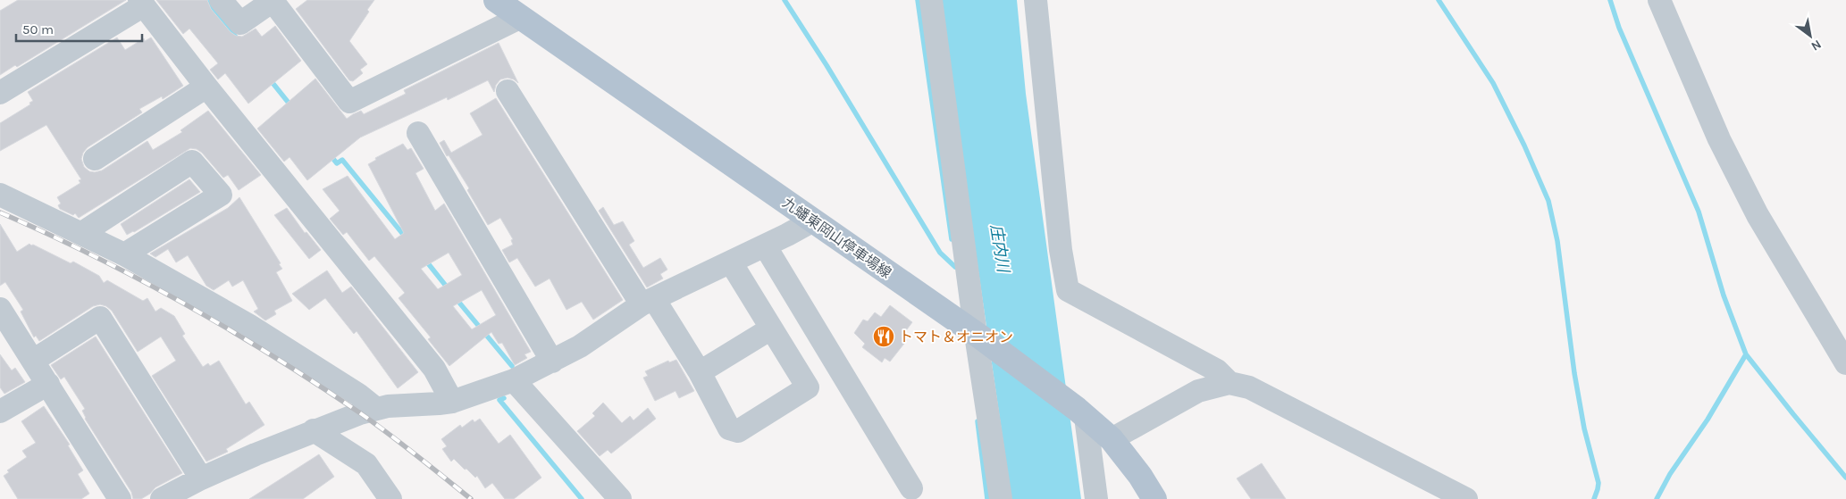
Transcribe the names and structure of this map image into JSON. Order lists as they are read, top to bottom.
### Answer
{
  "streets": {
    "main road": ["九蟠東岡山停車場線"]
  },
  "water": ["庄内川"],
  "places": {
    "restaurant": ["トマト＆オニオン"]
  },
  "scale_bar": "50 m",
  "north": "bottom right"
}
